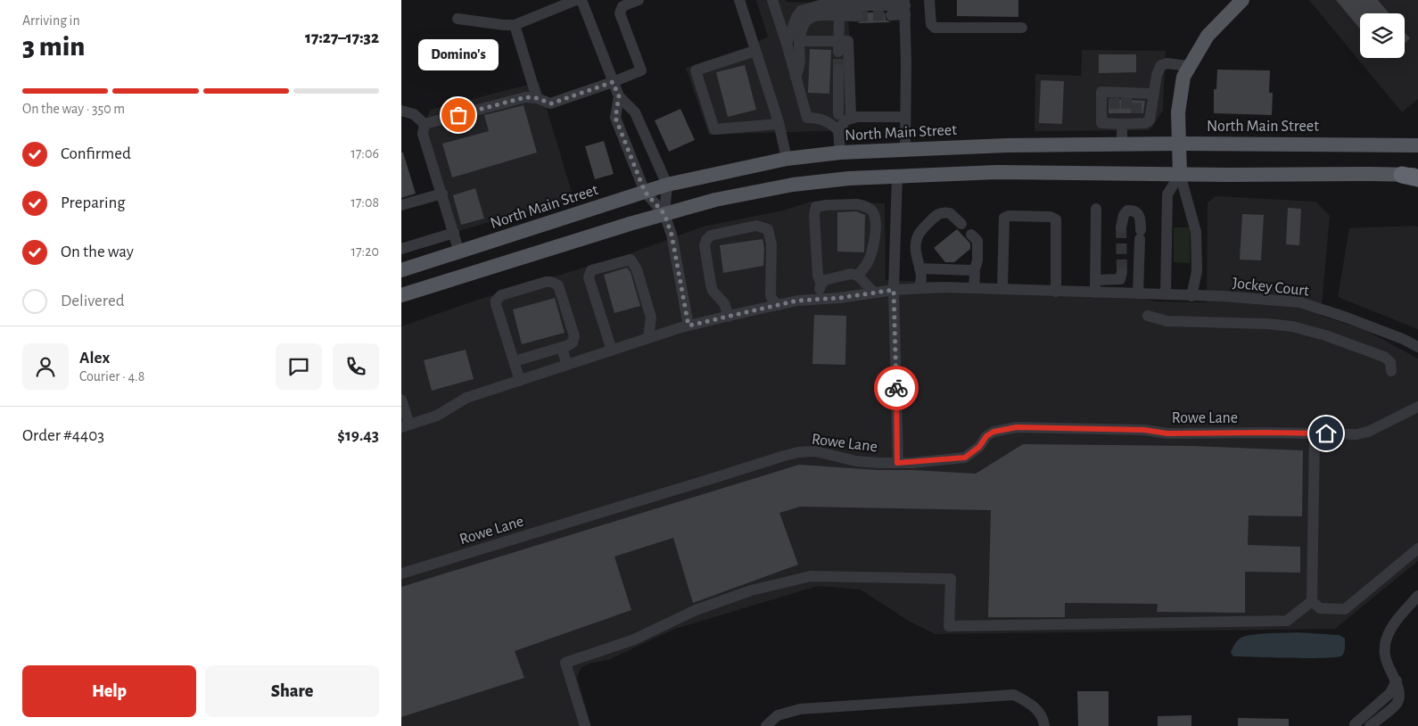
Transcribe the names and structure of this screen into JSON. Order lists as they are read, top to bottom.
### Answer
{
  "streets": {
    "main road": ["North Main Street"],
    "street": ["Jockey Court", "Rowe Lane"]
  },
  "places": ["Domino's"],
  "page": {
    "heading": ["3 min", "Arriving in", "17:27–17:32"],
    "panel": [
      "Alex",
      "Courier · 4.8",
      "Order #4403",
      "$19.43"
    ],
    "bubble": "Domino's",
    "bar": "On the way · 350 m",
    "list": [
      ["Confirmed", "17:06"],
      ["Preparing", "17:08"],
      ["On the way", "17:20"],
      "Delivered"
    ],
    "buttons": ["Help", "Share"]
  }
}
